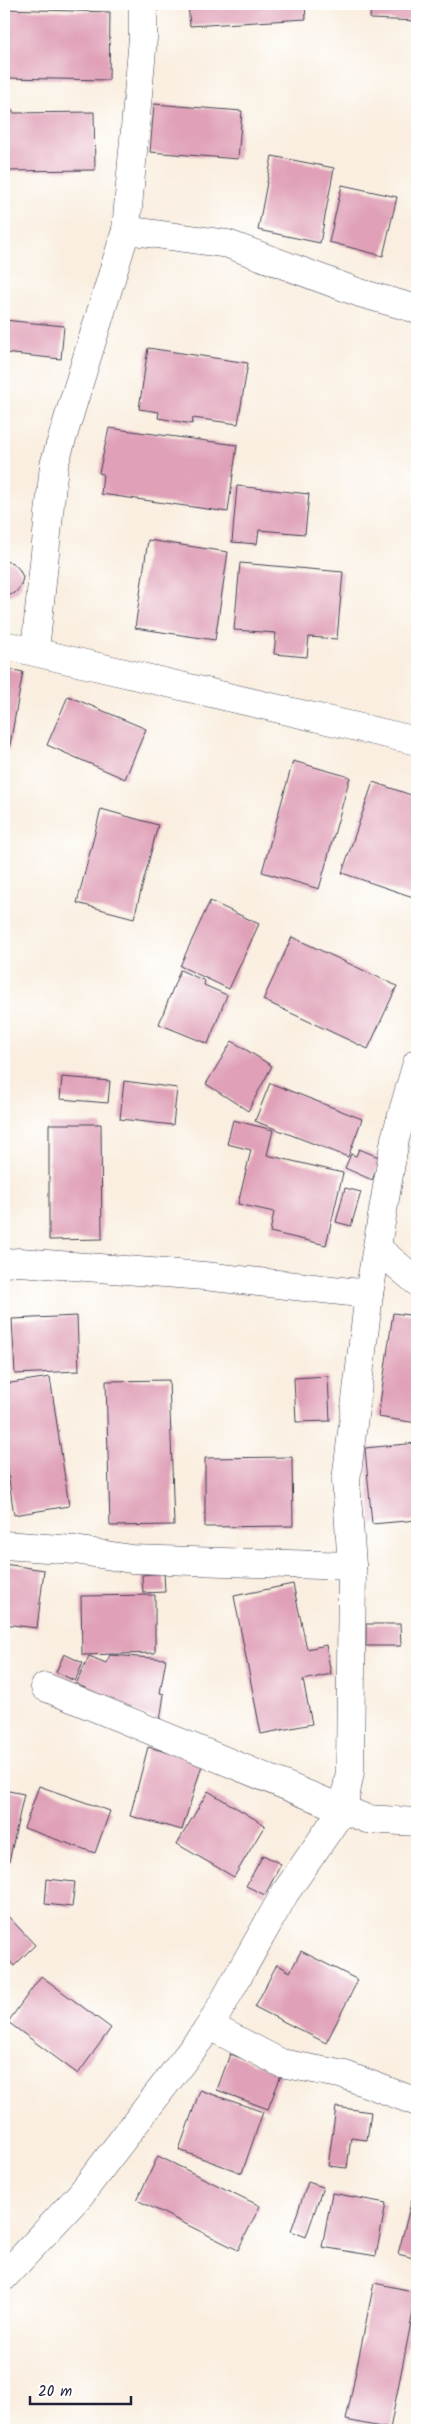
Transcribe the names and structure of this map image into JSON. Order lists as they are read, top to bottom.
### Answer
{
  "scale_bar": "20 m"
}
